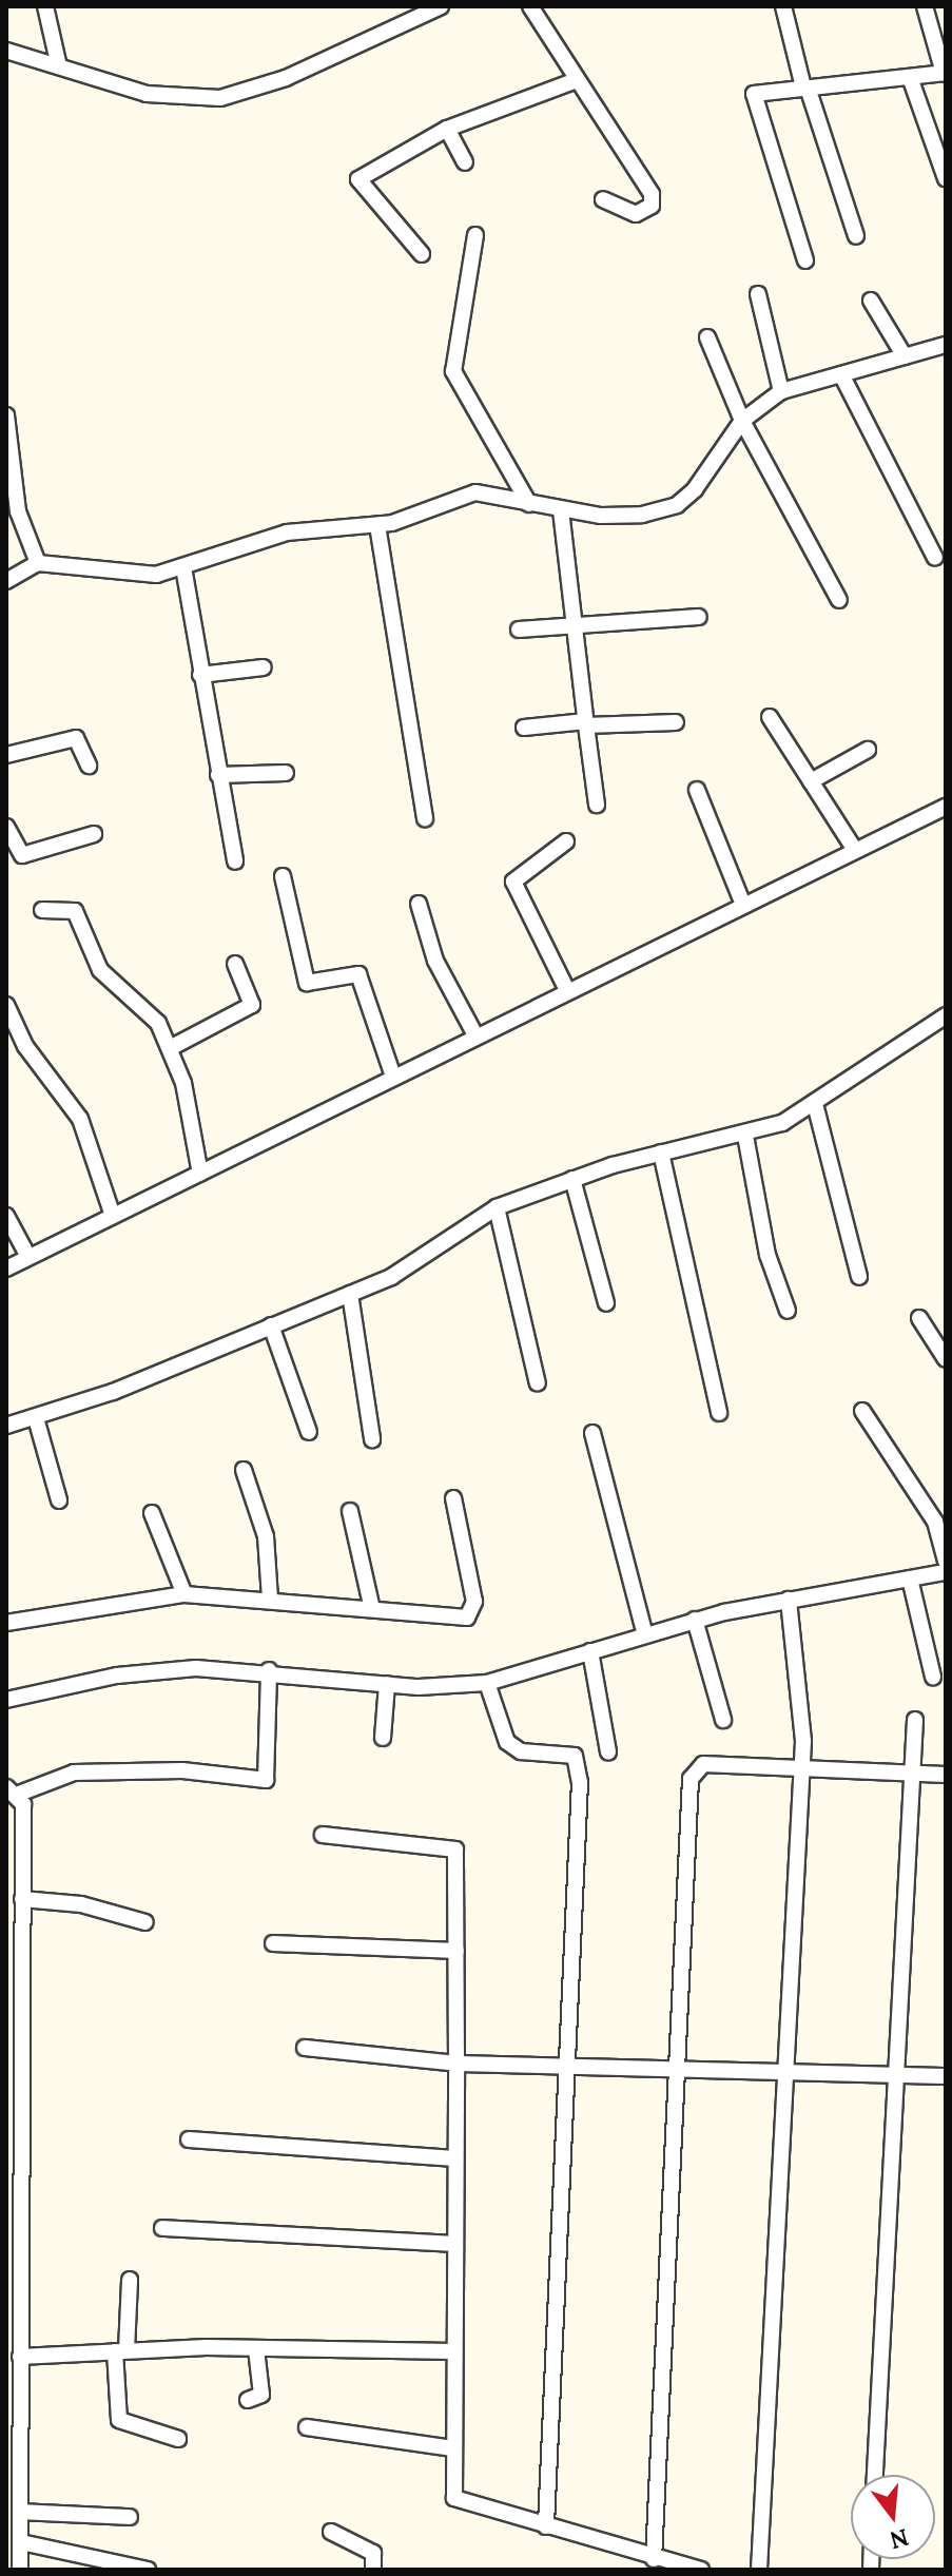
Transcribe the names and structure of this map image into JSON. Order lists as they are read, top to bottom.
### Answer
{
  "north": "bottom"
}
